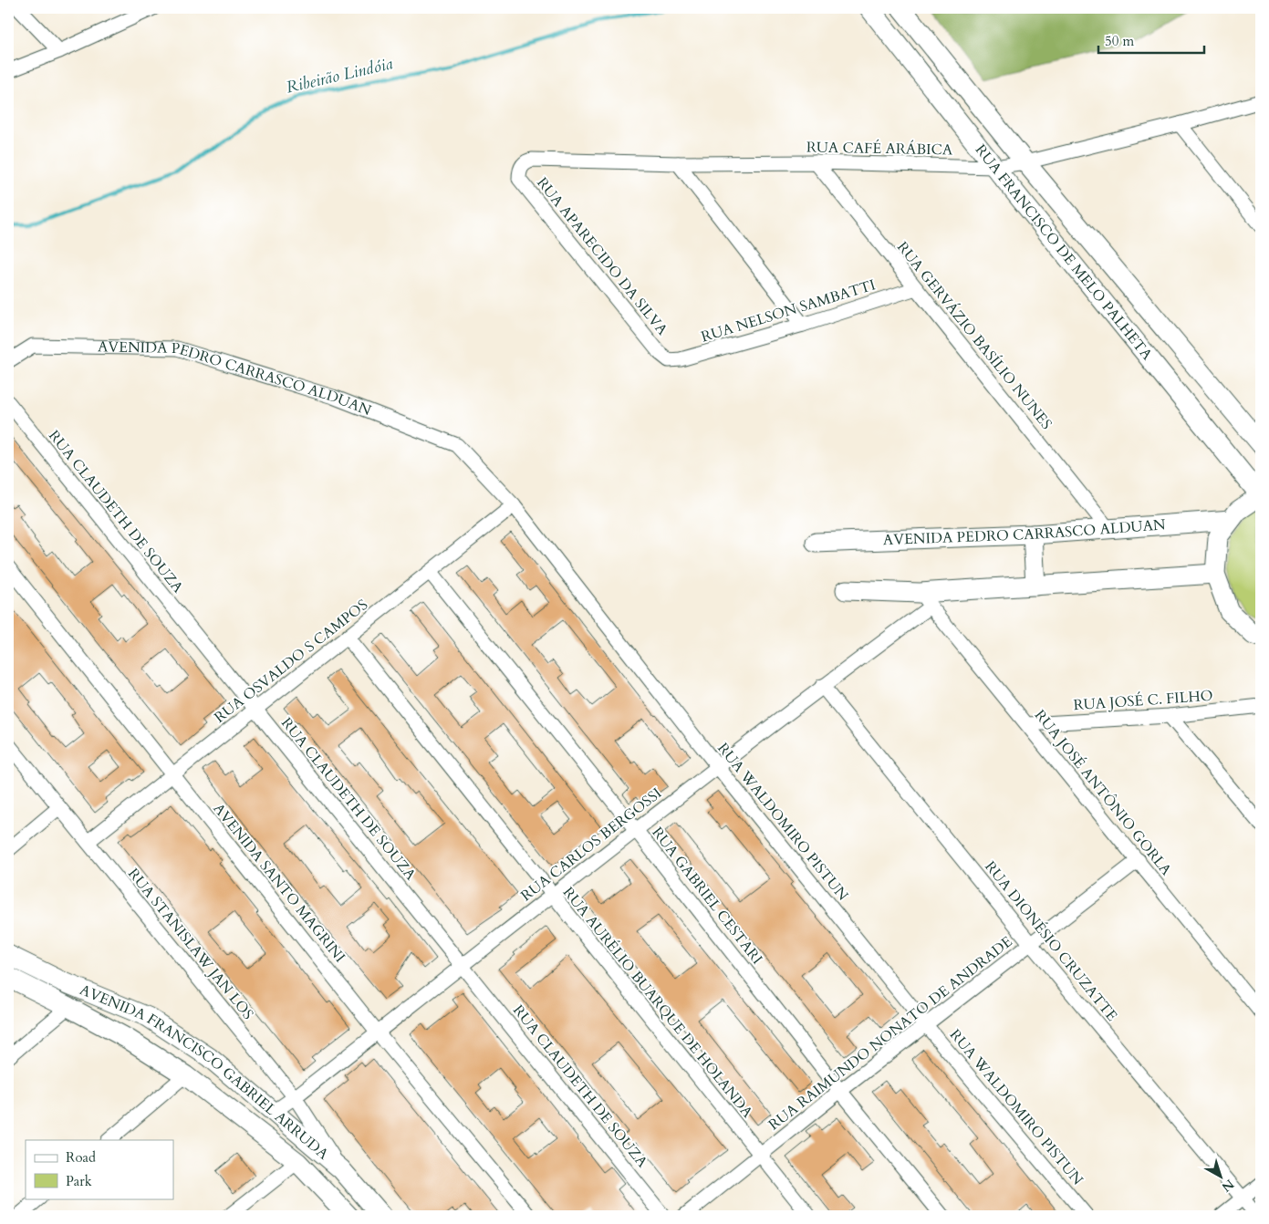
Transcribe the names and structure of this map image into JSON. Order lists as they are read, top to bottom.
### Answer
{
  "streets": {
    "street": [
      "RUA CAFÉ ARÁBICA",
      "RUA FRANCISCO DE MELO PALHETA",
      "RUA APARECIDO DA SILVA",
      "RUA NELSON SAMBATTI",
      "RUA GERVÁZIO BASÍLIO NUNES",
      "AVENIDA PEDRO CARRASCO ALDUAN",
      "RUA CLAUDETH DE SOUZA",
      "RUA OSVALDO S CAMPOS",
      "RUA JOSÉ C. FILHO",
      "RUA JOSÉ ANTÔNIO GORLA",
      "RUA WALDOMIRO PISTUN",
      "RUA CARLOS BERGOSSI",
      "AVENIDA SANTO MAGRINI",
      "RUA GABRIEL CESTARI",
      "RUA DIONÉSIO CRUZATTE",
      "RUA STANISLAW JAN LOS",
      "RUA AURÉLIO BUARQUE DE HOLANDA",
      "RUA RAIMUNDO NONATO DE ANDRADE",
      "AVENIDA FRANCISCO GABRIEL ARRUDA"
    ]
  },
  "crossings": [
    ["RUA CAFÉ ARÁBICA", "RUA FRANCISCO DE MELO PALHETA"],
    ["RUA CAFÉ ARÁBICA", "RUA APARECIDO DA SILVA"],
    ["RUA CAFÉ ARÁBICA", "RUA GERVÁZIO BASÍLIO NUNES"],
    ["RUA APARECIDO DA SILVA", "RUA NELSON SAMBATTI"],
    ["RUA NELSON SAMBATTI", "RUA GERVÁZIO BASÍLIO NUNES"],
    ["RUA GERVÁZIO BASÍLIO NUNES", "AVENIDA PEDRO CARRASCO ALDUAN"],
    ["AVENIDA PEDRO CARRASCO ALDUAN", "RUA WALDOMIRO PISTUN"],
    ["RUA CLAUDETH DE SOUZA", "RUA OSVALDO S CAMPOS"],
    ["RUA CLAUDETH DE SOUZA", "RUA CARLOS BERGOSSI"],
    ["RUA OSVALDO S CAMPOS", "RUA WALDOMIRO PISTUN"],
    ["RUA OSVALDO S CAMPOS", "AVENIDA SANTO MAGRINI"],
    ["RUA OSVALDO S CAMPOS", "RUA GABRIEL CESTARI"],
    ["RUA OSVALDO S CAMPOS", "RUA STANISLAW JAN LOS"],
    ["RUA OSVALDO S CAMPOS", "RUA AURÉLIO BUARQUE DE HOLANDA"],
    ["RUA JOSÉ C. FILHO", "RUA JOSÉ ANTÔNIO GORLA"],
    ["RUA JOSÉ ANTÔNIO GORLA", "RUA CARLOS BERGOSSI"],
    ["RUA JOSÉ ANTÔNIO GORLA", "RUA RAIMUNDO NONATO DE ANDRADE"],
    ["RUA WALDOMIRO PISTUN", "RUA CARLOS BERGOSSI"],
    ["RUA WALDOMIRO PISTUN", "RUA RAIMUNDO NONATO DE ANDRADE"],
    ["RUA CARLOS BERGOSSI", "AVENIDA SANTO MAGRINI"],
    ["RUA CARLOS BERGOSSI", "RUA GABRIEL CESTARI"],
    ["RUA CARLOS BERGOSSI", "RUA DIONÉSIO CRUZATTE"],
    ["RUA CARLOS BERGOSSI", "RUA STANISLAW JAN LOS"],
    ["RUA CARLOS BERGOSSI", "RUA AURÉLIO BUARQUE DE HOLANDA"],
    ["RUA CARLOS BERGOSSI", "AVENIDA FRANCISCO GABRIEL ARRUDA"],
    ["RUA GABRIEL CESTARI", "RUA RAIMUNDO NONATO DE ANDRADE"],
    ["RUA DIONÉSIO CRUZATTE", "RUA RAIMUNDO NONATO DE ANDRADE"],
    ["RUA STANISLAW JAN LOS", "AVENIDA FRANCISCO GABRIEL ARRUDA"],
    ["RUA AURÉLIO BUARQUE DE HOLANDA", "RUA RAIMUNDO NONATO DE ANDRADE"]
  ],
  "water": ["Ribeirão Lindóia"],
  "legend": ["Road", "Park"],
  "scale_bar": "50 m",
  "north": "bottom right"
}
